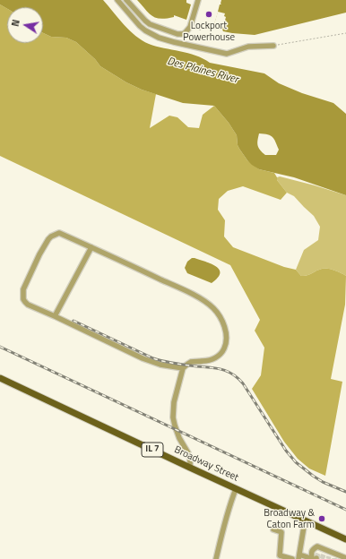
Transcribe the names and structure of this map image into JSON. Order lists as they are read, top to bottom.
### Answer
{
  "streets": {
    "main road": ["IL 7", "Broadway Street"]
  },
  "water": ["Des Plaines River"],
  "places": ["Lockport Powerhouse", "Broadway & Caton Farm"],
  "north": "left"
}
